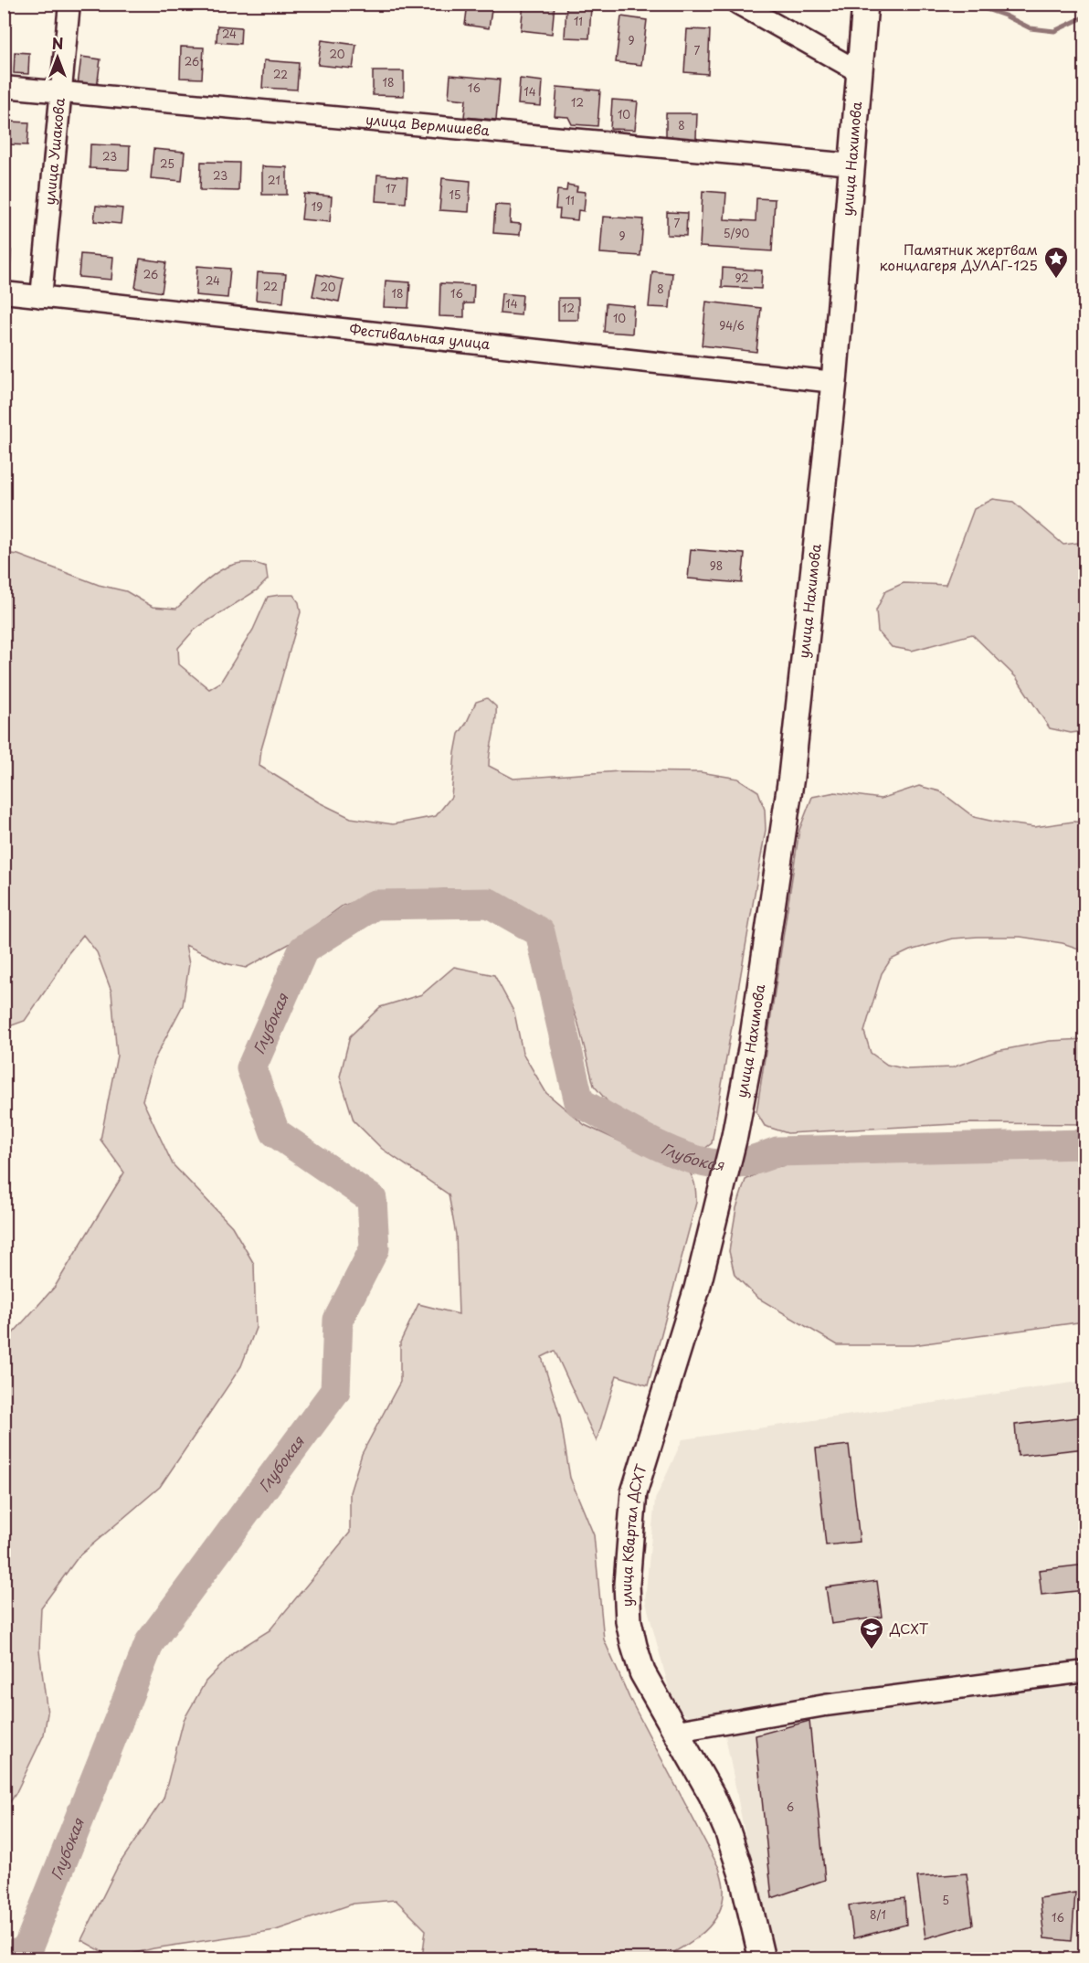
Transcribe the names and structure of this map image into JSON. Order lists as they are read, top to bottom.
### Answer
{
  "streets": {
    "street": [
      "улица Вермишева",
      "улица Ушакова",
      "улица Нахимова",
      "Фестивальная улица",
      "улица Квартал ДСХТ"
    ]
  },
  "crossings": [
    ["улица Вермишева", "улица Ушакова"],
    ["улица Вермишева", "улица Нахимова"],
    ["улица Ушакова", "Фестивальная улица"],
    ["улица Нахимова", "Фестивальная улица"],
    ["улица Нахимова", "улица Квартал ДСХТ"]
  ],
  "water": ["Глубокая"],
  "places": {
    "place": ["Памятник жертвам концлагеря ДУЛАГ-125"],
    "school or university": ["ДСХТ"]
  },
  "house_numbers": [
    "11",
    "24",
    "9",
    "7",
    "20",
    "26",
    "22",
    "18",
    "16",
    "14",
    "12",
    "10",
    "8",
    "23",
    "25",
    "23",
    "21",
    "17",
    "15",
    "11",
    "19",
    "7",
    "5/90",
    "9",
    "26",
    "92",
    "24",
    "22",
    "20",
    "8",
    "18",
    "16",
    "14",
    "12",
    "10",
    "94/6",
    "98",
    "6",
    "5",
    "8/1",
    "16"
  ],
  "north": "top"
}
